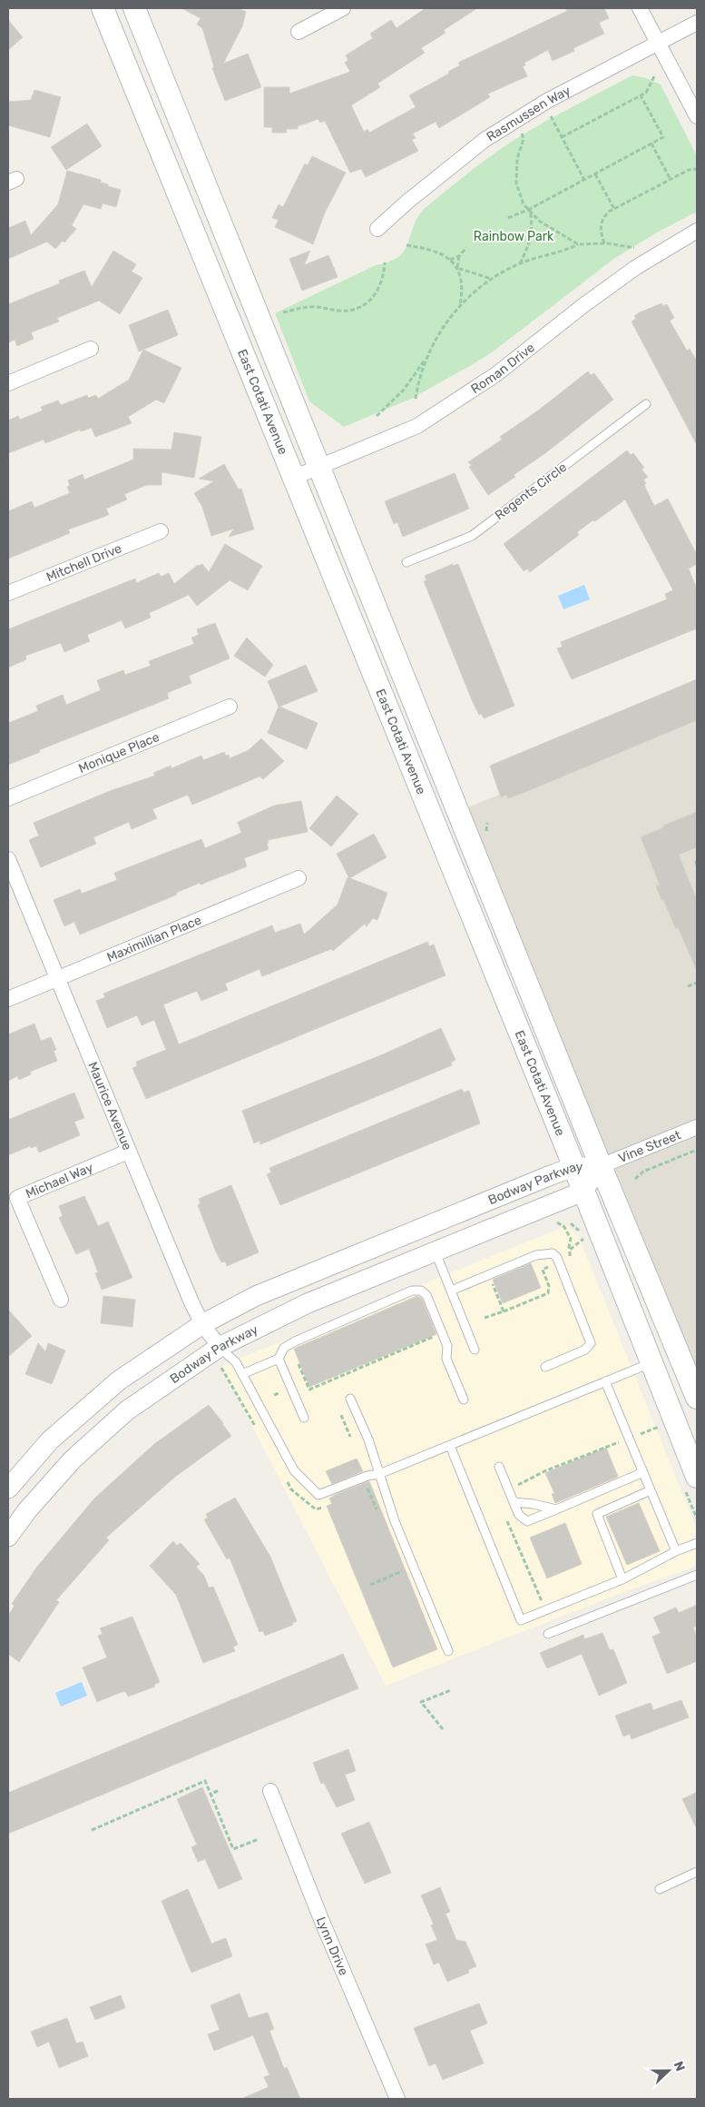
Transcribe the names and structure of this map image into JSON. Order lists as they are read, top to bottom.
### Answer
{
  "streets": {
    "main road": ["East Cotati Avenue"],
    "street": [
      "Rasmussen Way",
      "Roman Drive",
      "Mitchell Drive",
      "Monique Place",
      "Maximillian Place",
      "Maurice Avenue",
      "Vine Street",
      "Michael Way",
      "Bodway Parkway",
      "Lynn Drive"
    ],
    "lane": ["Regents Circle"]
  },
  "crossings": [
    ["Roman Drive", "East Cotati Avenue"],
    ["East Cotati Avenue", "Vine Street"],
    ["East Cotati Avenue", "Bodway Parkway"],
    ["Maximillian Place", "Maurice Avenue"],
    ["Maurice Avenue", "Michael Way"],
    ["Maurice Avenue", "Bodway Parkway"],
    ["Vine Street", "Bodway Parkway"]
  ],
  "parks": ["Rainbow Park"],
  "north": "right"
}
